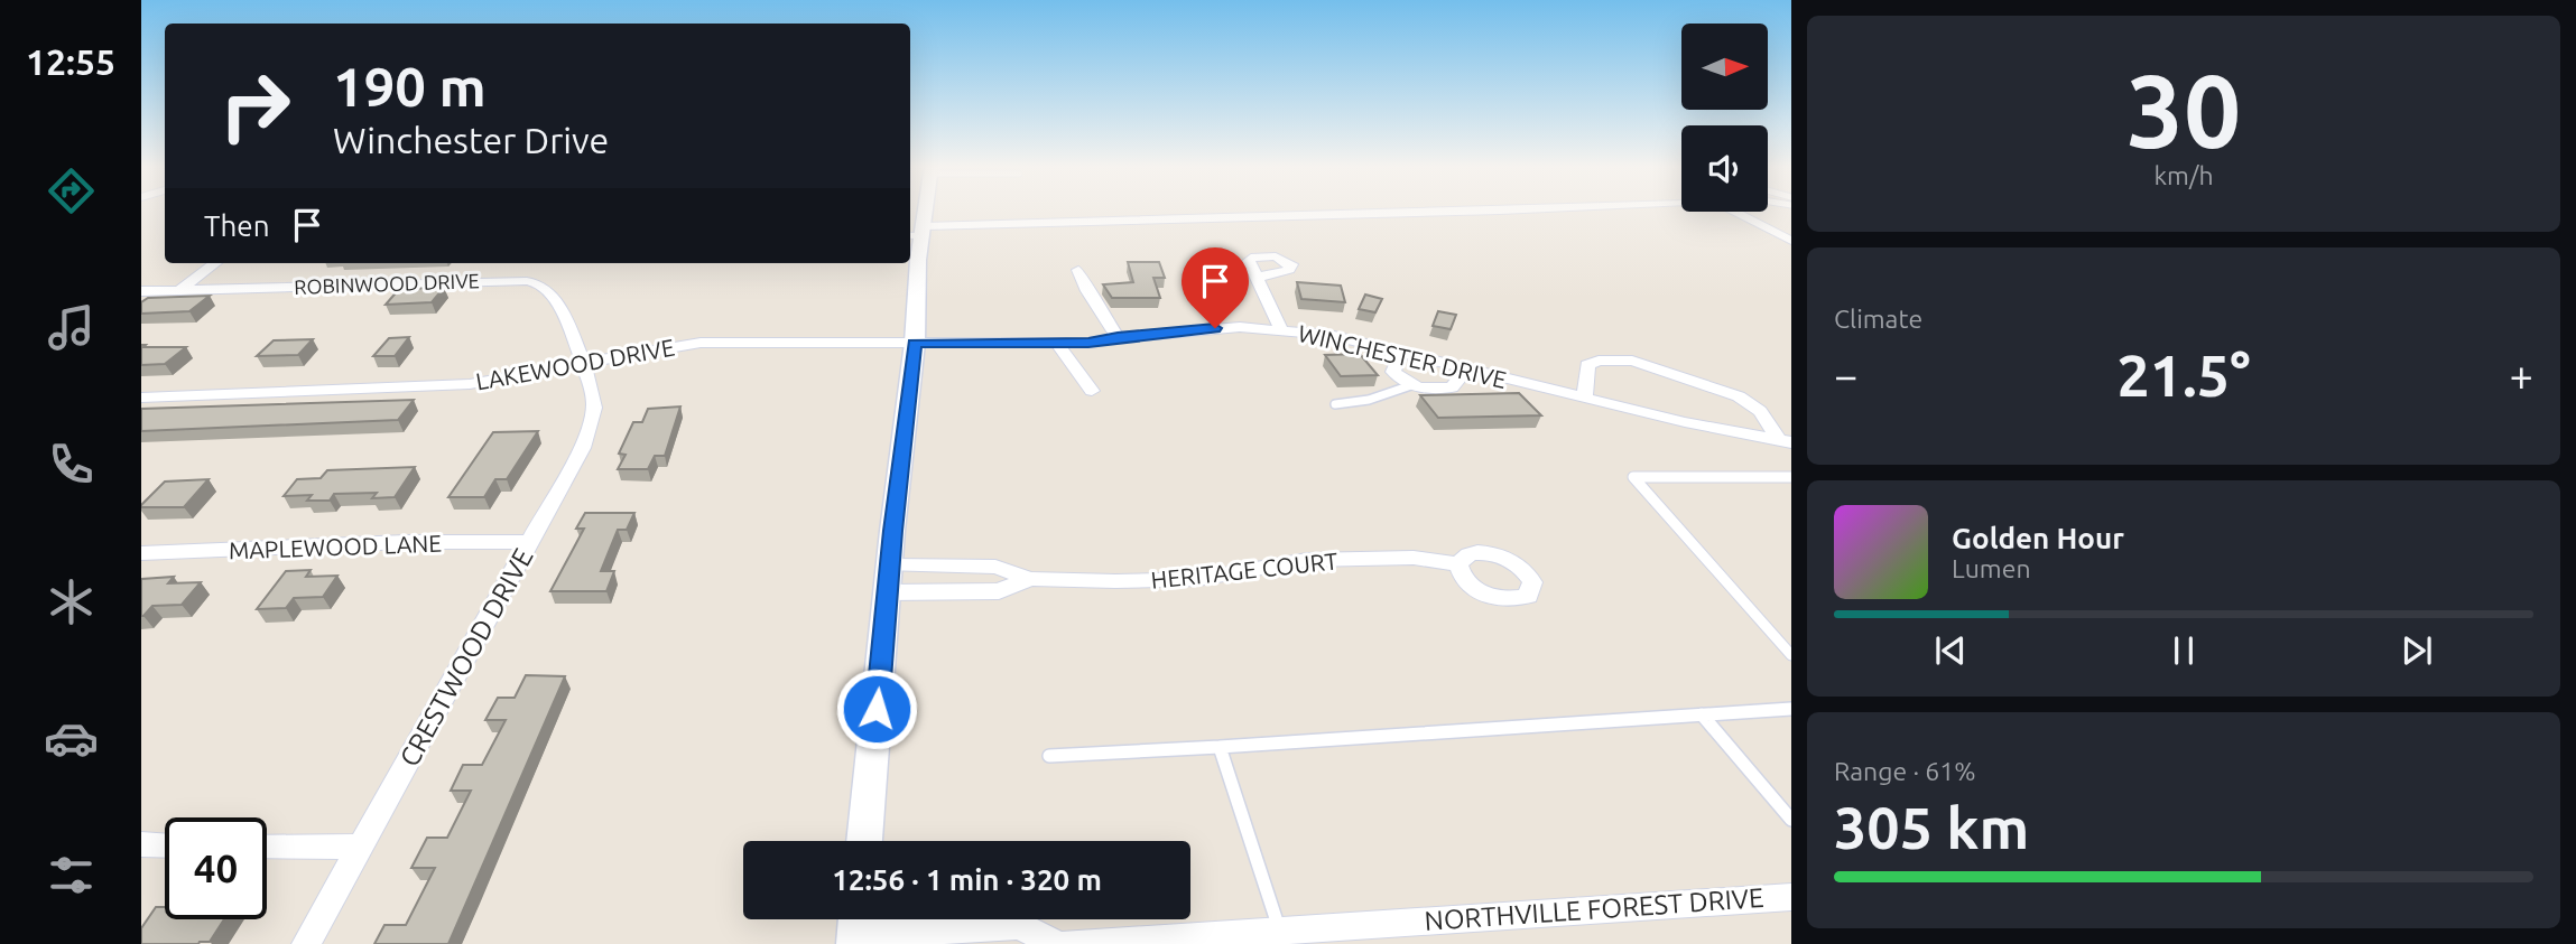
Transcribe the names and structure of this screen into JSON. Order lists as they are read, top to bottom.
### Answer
{
  "streets": {
    "street": [
      "ROBINWOOD DRIVE",
      "WINCHESTER DRIVE",
      "LAKEWOOD DRIVE",
      "MAPLEWOOD LANE",
      "HERITAGE COURT",
      "CRESTWOOD DRIVE",
      "NORTHVILLE FOREST DRIVE"
    ]
  },
  "crossings": [
    ["ROBINWOOD DRIVE", "LAKEWOOD DRIVE"],
    ["ROBINWOOD DRIVE", "CRESTWOOD DRIVE"],
    ["WINCHESTER DRIVE", "LAKEWOOD DRIVE"],
    ["LAKEWOOD DRIVE", "CRESTWOOD DRIVE"],
    ["MAPLEWOOD LANE", "CRESTWOOD DRIVE"]
  ],
  "north": "right",
  "page": {
    "tabs": "12:55",
    "tile": [
      ["30", "km/h"],
      "Climate",
      ["Range · 61%", "305 km"]
    ],
    "turn": ["190 m", "Winchester Drive"],
    "then": "Then",
    "heat": ["−", "21.5°", "+"],
    "song": ["Golden Hour", "Lumen"],
    "limit": "40",
    "trip": "12:56 · 1 min · 320 m"
  }
}
